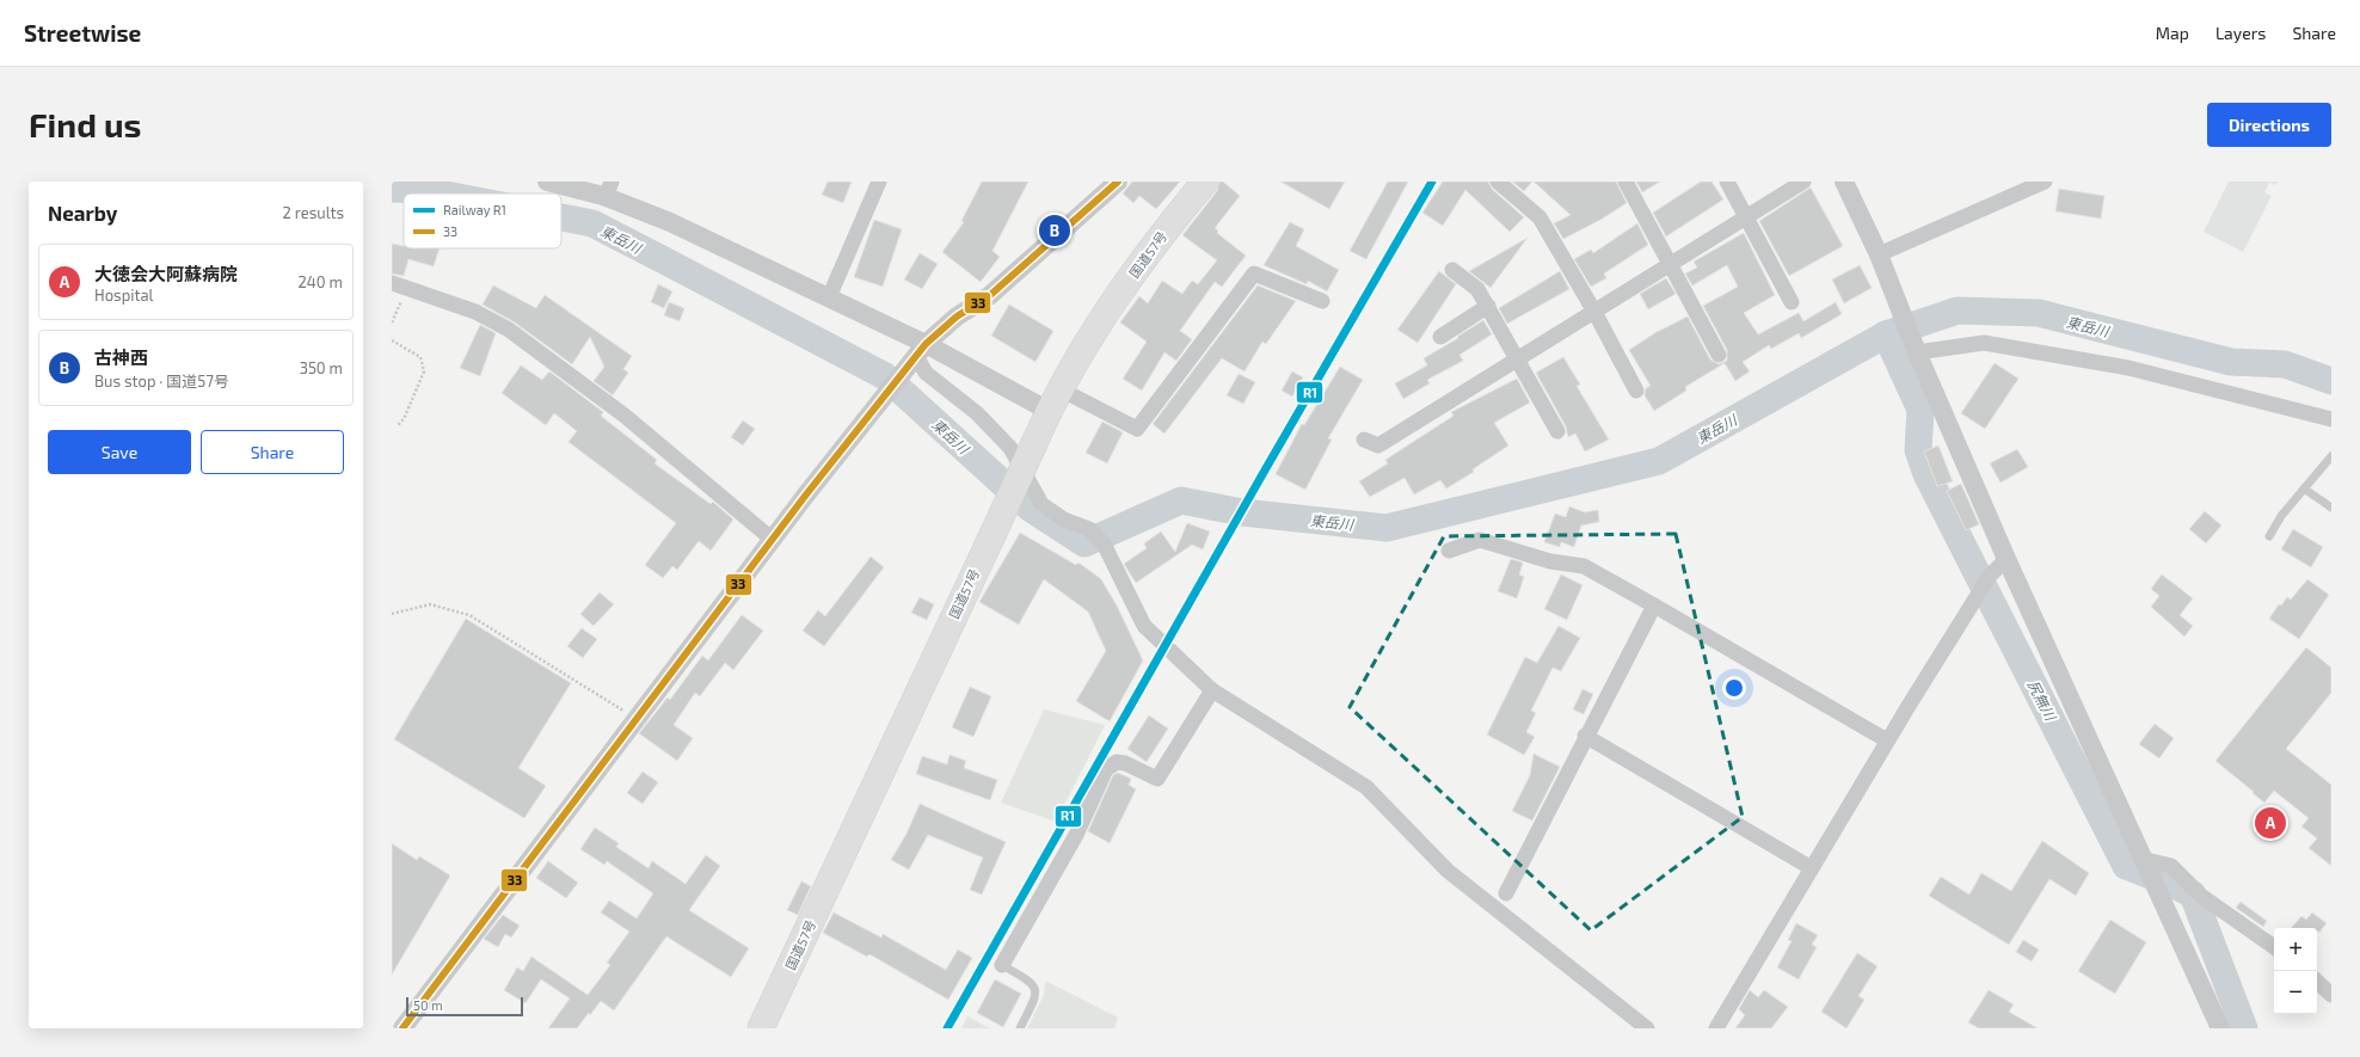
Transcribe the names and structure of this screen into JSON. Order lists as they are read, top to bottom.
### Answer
{
  "streets": {
    "highway": ["国道57号"]
  },
  "water": ["東岳川", "尻無川"],
  "lines": ["rail line R1", "transit line 33"],
  "legend": ["Railway R1", "33"],
  "scale_bar": "50 m",
  "page": {
    "header": "Streetwise",
    "nav": ["Map", "Layers", "Share"],
    "buttons": [
      "Directions",
      ["Save", "Share"]
    ],
    "title": "Find us",
    "heading": ["Nearby", "2 results"],
    "pins": ["B", "A"],
    "list": [
      {
        "mark": "A",
        "name": "大徳会大阿蘇病院",
        "note": "Hospital",
        "value": "240 m"
      },
      {
        "mark": "B",
        "name": "古神西",
        "note": "Bus stop · 国道57号",
        "value": "350 m"
      }
    ],
    "map_buttons": ["+", "−"],
    "scale": "50 m"
  }
}
